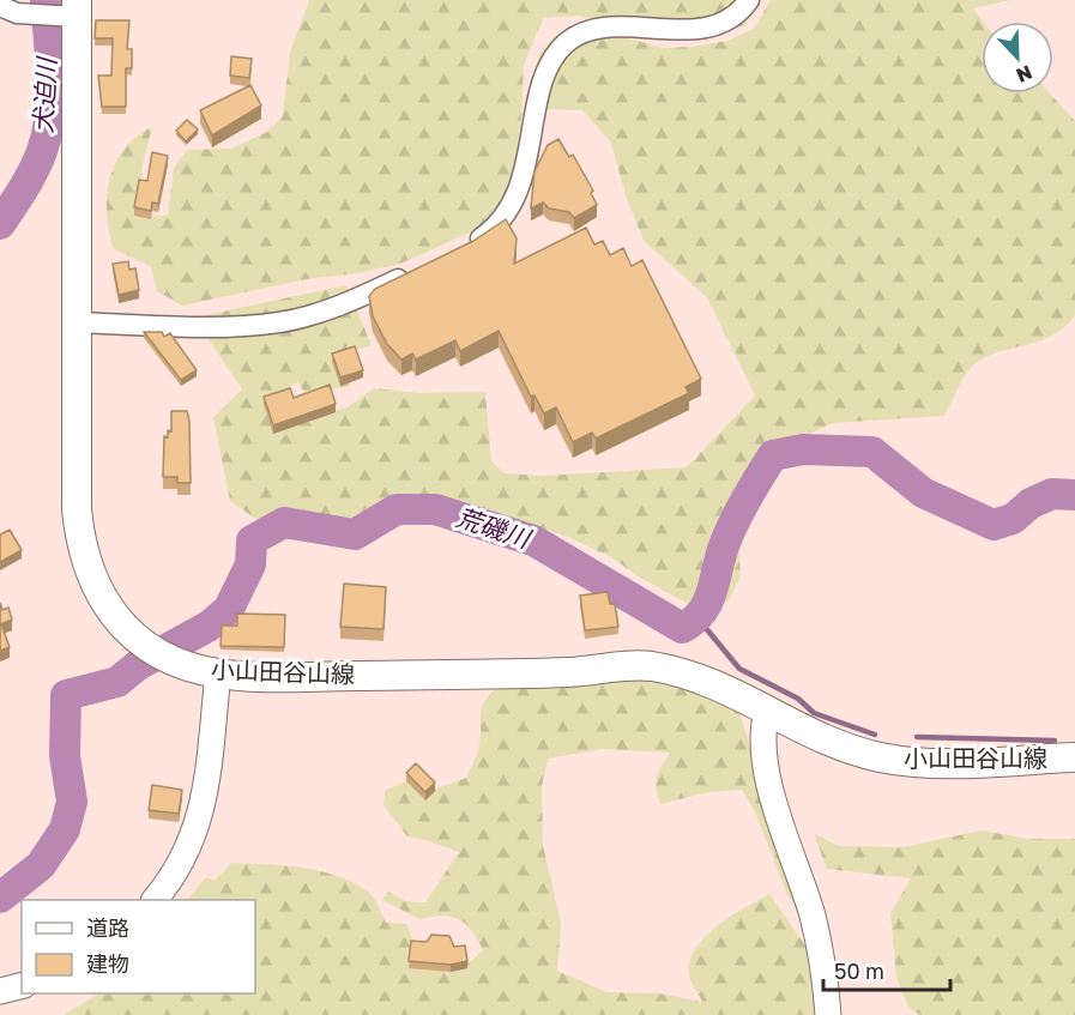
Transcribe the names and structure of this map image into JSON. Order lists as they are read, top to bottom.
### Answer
{
  "streets": {
    "main road": ["小山田谷山線"]
  },
  "water": ["犬迫川", "荒磯川"],
  "legend": ["道路", "建物"],
  "scale_bar": "50 m",
  "north": "bottom right"
}
